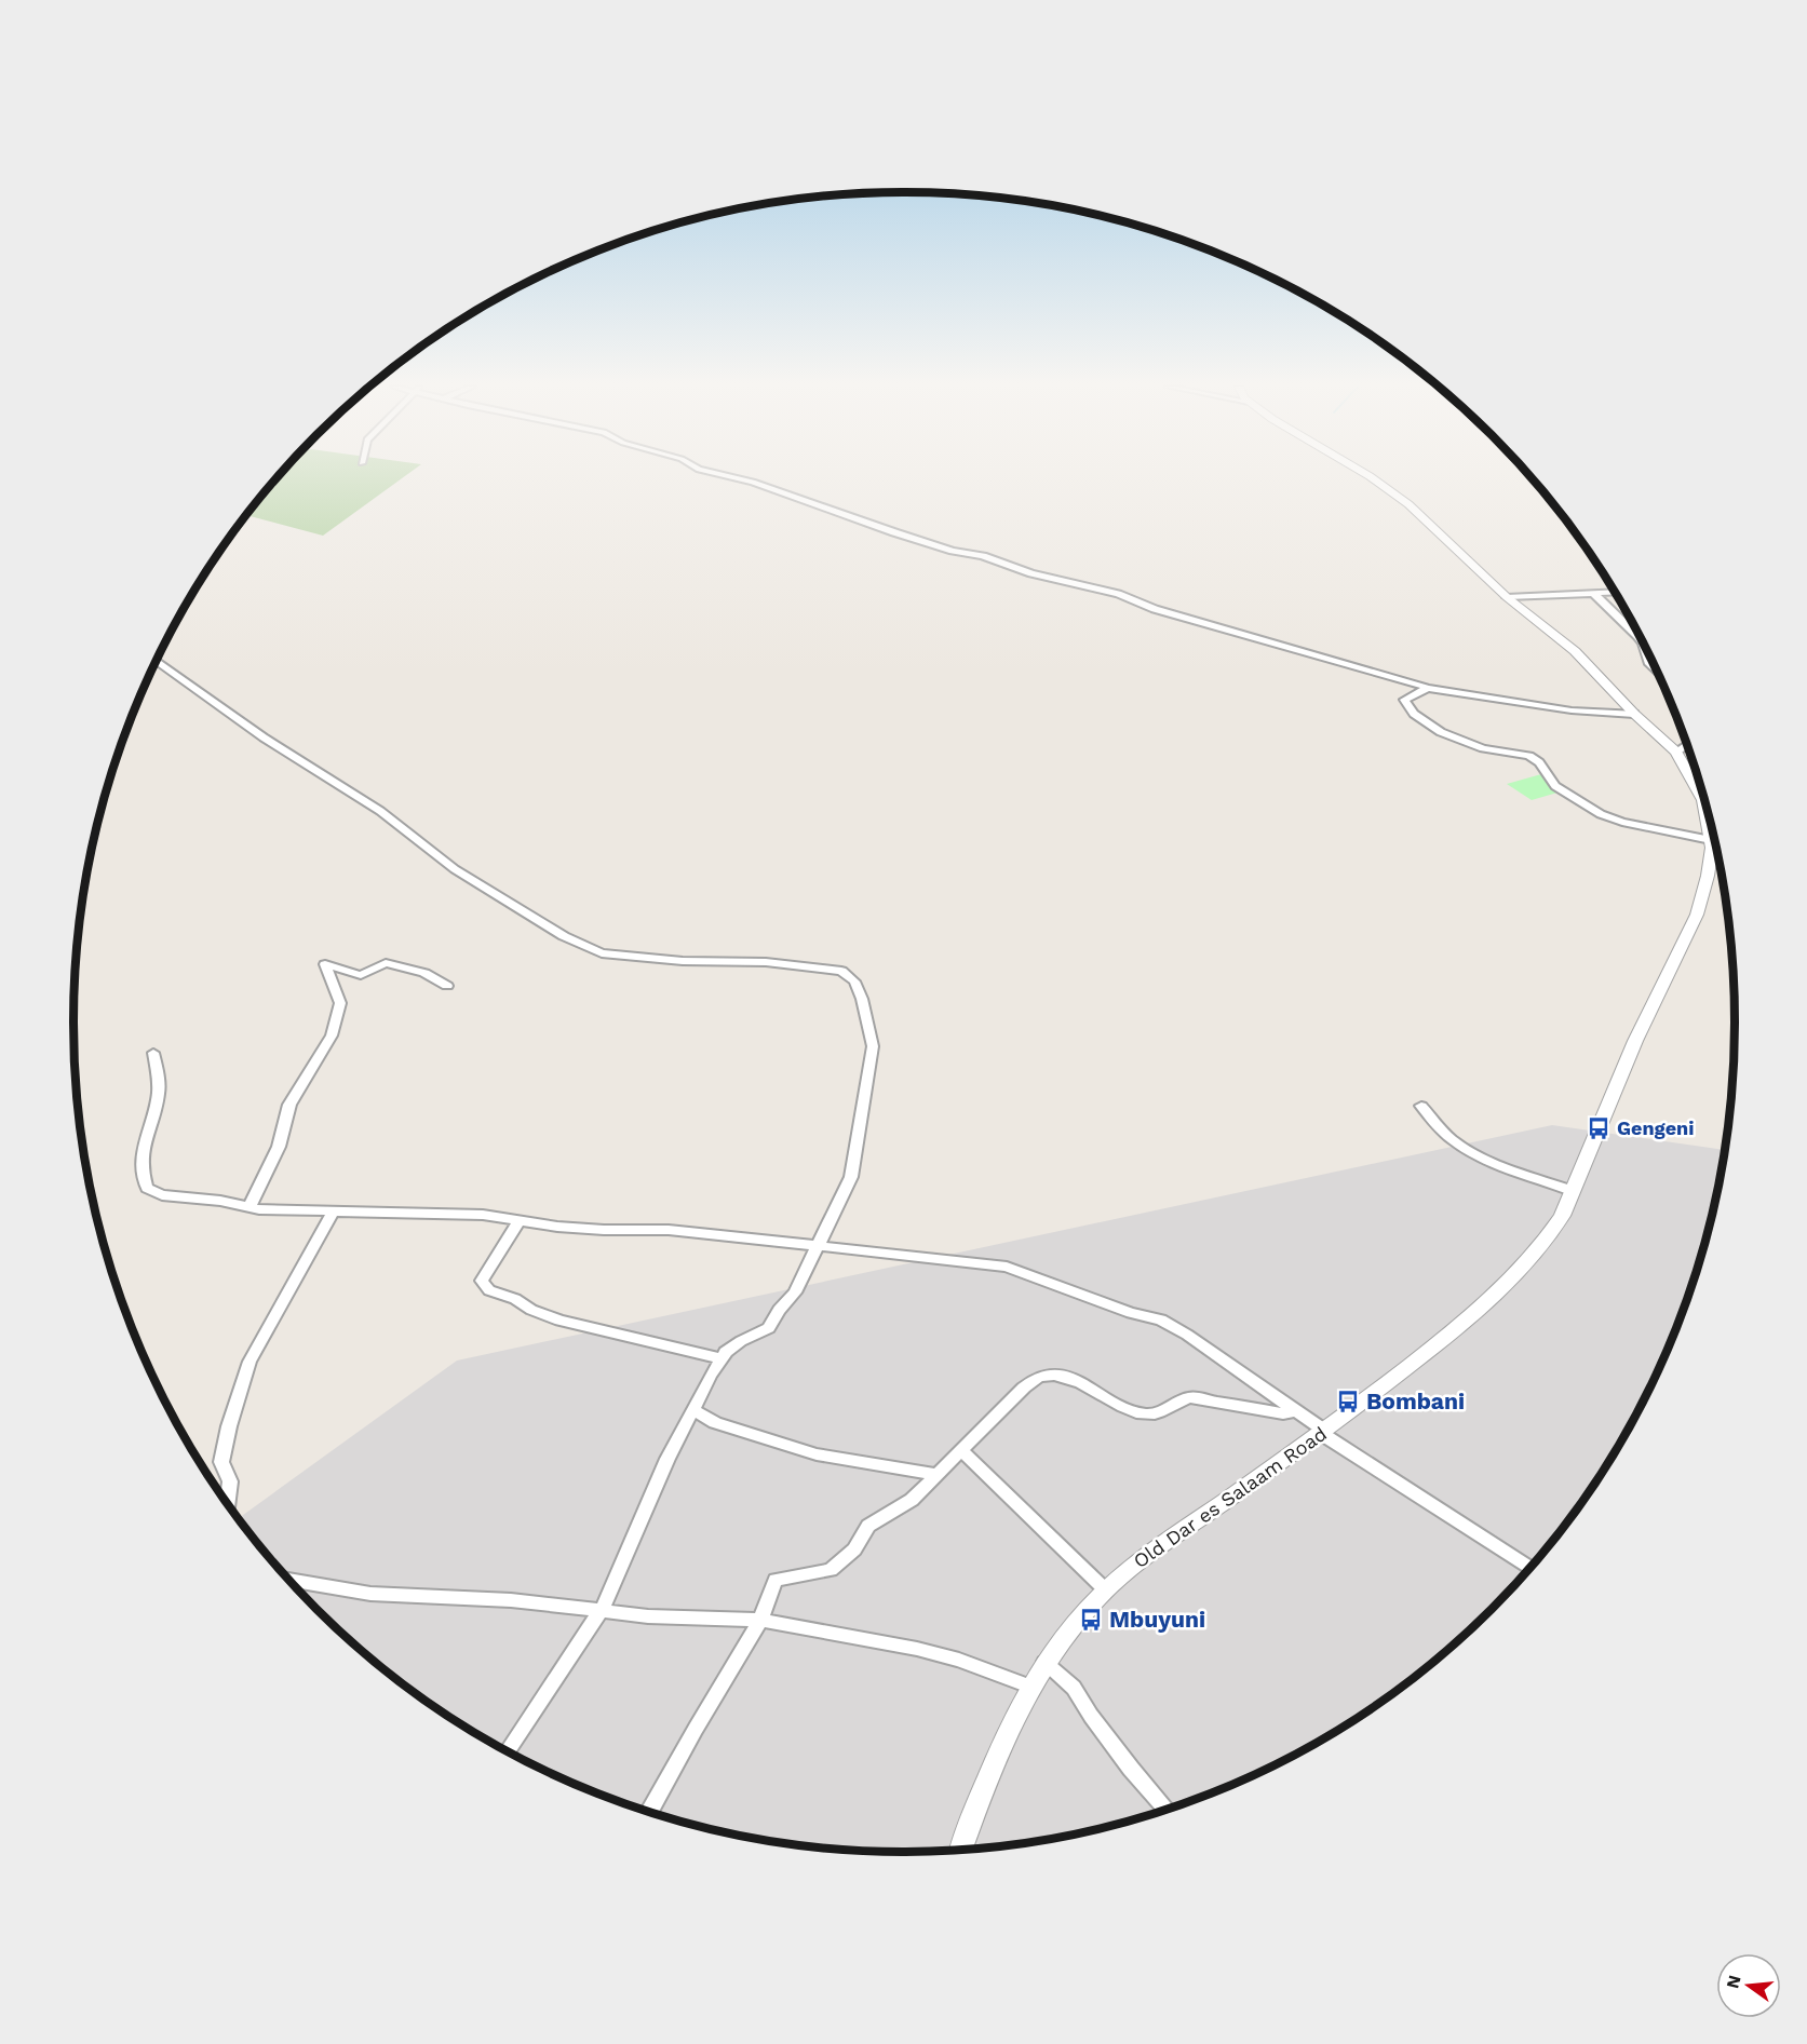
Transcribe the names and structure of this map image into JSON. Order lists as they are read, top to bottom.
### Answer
{
  "streets": {
    "street": ["Old Dar es Salaam Road"]
  },
  "places": {
    "bus stop": ["Gengeni", "Bombani", "Mbuyuni"]
  },
  "north": "left"
}
